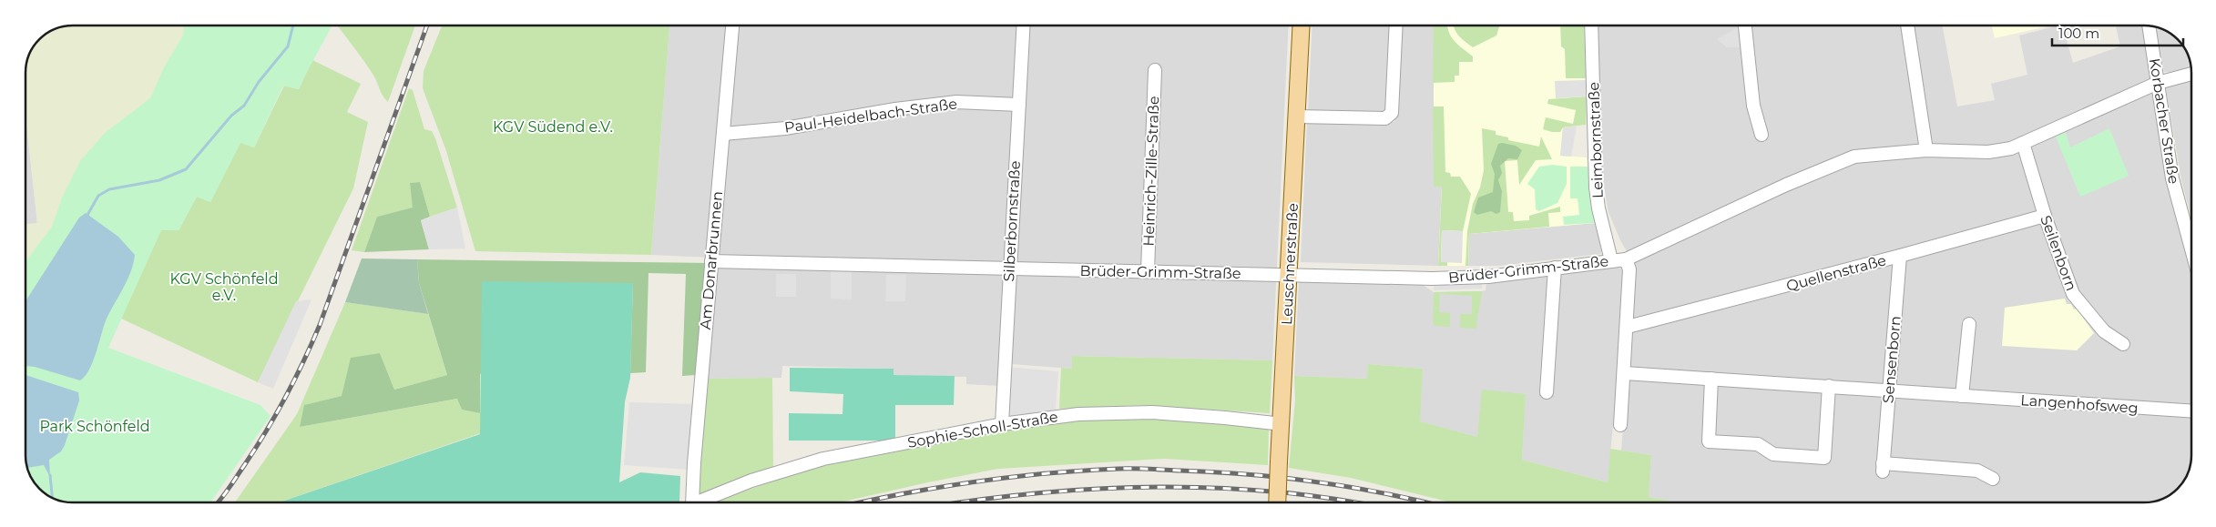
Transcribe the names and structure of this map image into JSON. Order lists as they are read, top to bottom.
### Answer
{
  "streets": {
    "main road": ["Leuschnerstraße"],
    "street": [
      "Paul-Heidelbach-Straße",
      "Korbacher Straße",
      "Leimbornstraße",
      "Heinrich-Zille-Straße",
      "Silberbornstraße",
      "Seilenborn",
      "Am Donarbrunnen",
      "Brüder-Grimm-Straße",
      "Quellenstraße",
      "Sensenborn",
      "Langenhofsweg",
      "Sophie-Scholl-Straße"
    ]
  },
  "crossings": [
    ["Paul-Heidelbach-Straße", "Silberbornstraße"],
    ["Paul-Heidelbach-Straße", "Am Donarbrunnen"],
    ["Korbacher Straße", "Brüder-Grimm-Straße"],
    ["Leimbornstraße", "Brüder-Grimm-Straße"],
    ["Heinrich-Zille-Straße", "Brüder-Grimm-Straße"],
    ["Silberbornstraße", "Brüder-Grimm-Straße"],
    ["Silberbornstraße", "Sophie-Scholl-Straße"],
    ["Seilenborn", "Brüder-Grimm-Straße"],
    ["Seilenborn", "Quellenstraße"],
    ["Am Donarbrunnen", "Brüder-Grimm-Straße"],
    ["Leuschnerstraße", "Brüder-Grimm-Straße"],
    ["Leuschnerstraße", "Sophie-Scholl-Straße"],
    ["Quellenstraße", "Sensenborn"],
    ["Sensenborn", "Langenhofsweg"]
  ],
  "parks": ["KGV Südend e.V.", "KGV Schönfeld e.V.", "Park Schönfeld"],
  "scale_bar": "100 m"
}
